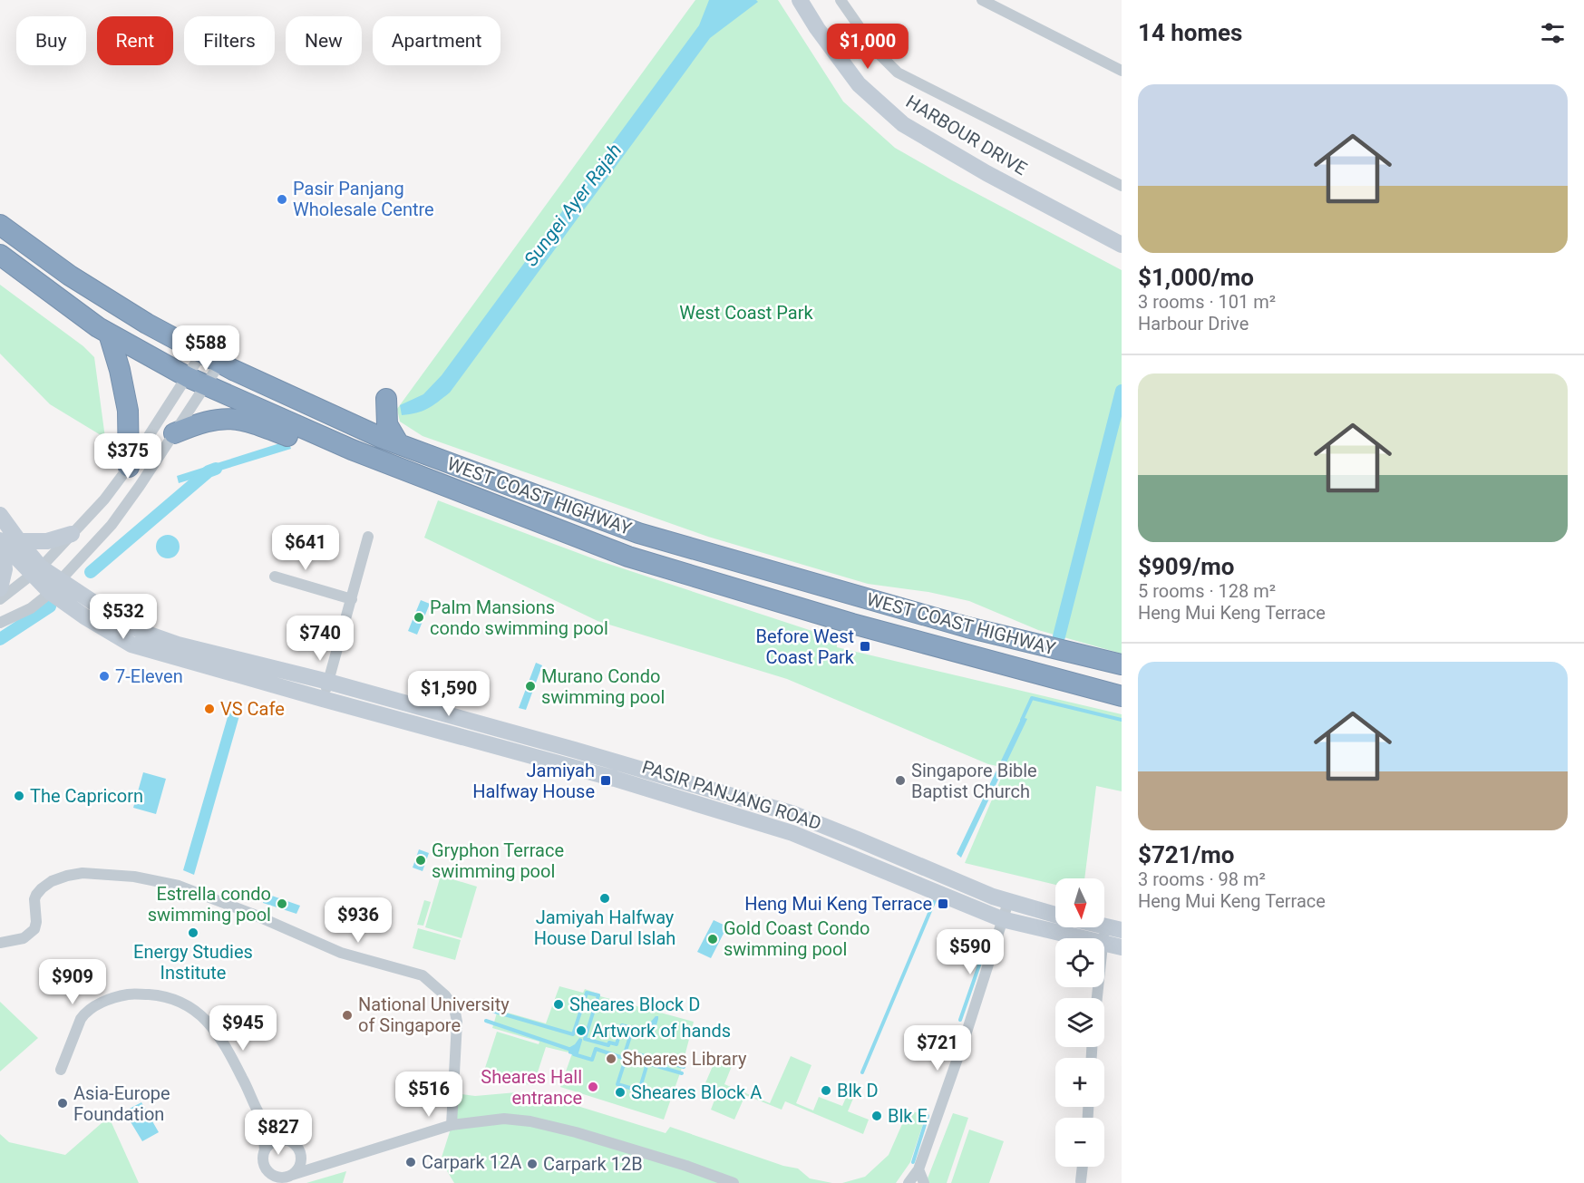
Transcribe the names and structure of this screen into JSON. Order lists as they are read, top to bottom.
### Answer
{
  "streets": {
    "highway": ["WEST COAST HIGHWAY"],
    "main road": ["HARBOUR DRIVE", "PASIR PANJANG ROAD"]
  },
  "water": ["Sungei Ayer Rajah"],
  "parks": ["West Coast Park"],
  "places": {
    "other": [
      "Pasir Panjang Wholesale Centre",
      "Palm Mansions condo swimming pool",
      "7-Eleven",
      "Murano Condo swimming pool",
      "VS Cafe",
      "Singapore Bible Baptist Church",
      "The Capricorn",
      "Gryphon Terrace swimming pool",
      "Jamiyah Halfway House Darul Islah",
      "Estrella condo swimming pool",
      "Energy Studies Institute",
      "Gold Coast Condo swimming pool",
      "Sheares Block D",
      "National University of Singapore",
      "Artwork of hands",
      "Sheares Library",
      "Sheares Hall entrance",
      "Blk D",
      "Sheares Block A",
      "Asia-Europe Foundation",
      "Blk E",
      "Carpark 12A",
      "Carpark 12B"
    ],
    "transit": ["Before West Coast Park", "Jamiyah Halfway House", "Heng Mui Keng Terrace"]
  },
  "north": "bottom",
  "page": {
    "heading": "14 homes",
    "chip": [
      "Buy",
      "Rent",
      "Filters",
      "New",
      "Apartment"
    ],
    "price": [
      "$1,000",
      "$588",
      "$375",
      "$641",
      "$532",
      "$740",
      "$1,590",
      "$936",
      "$590",
      "$909",
      "$945",
      "$721",
      "$516",
      "$827"
    ],
    "list": [
      {
        "name": "$1,000/mo",
        "note": "3 rooms · 101 m² · Harbour Drive"
      },
      {
        "name": "$909/mo",
        "note": "5 rooms · 128 m² · Heng Mui Keng Terrace"
      },
      {
        "name": "$721/mo",
        "note": "3 rooms · 98 m² · Heng Mui Keng Terrace"
      }
    ],
    "map_buttons": ["+", "−"]
  }
}
